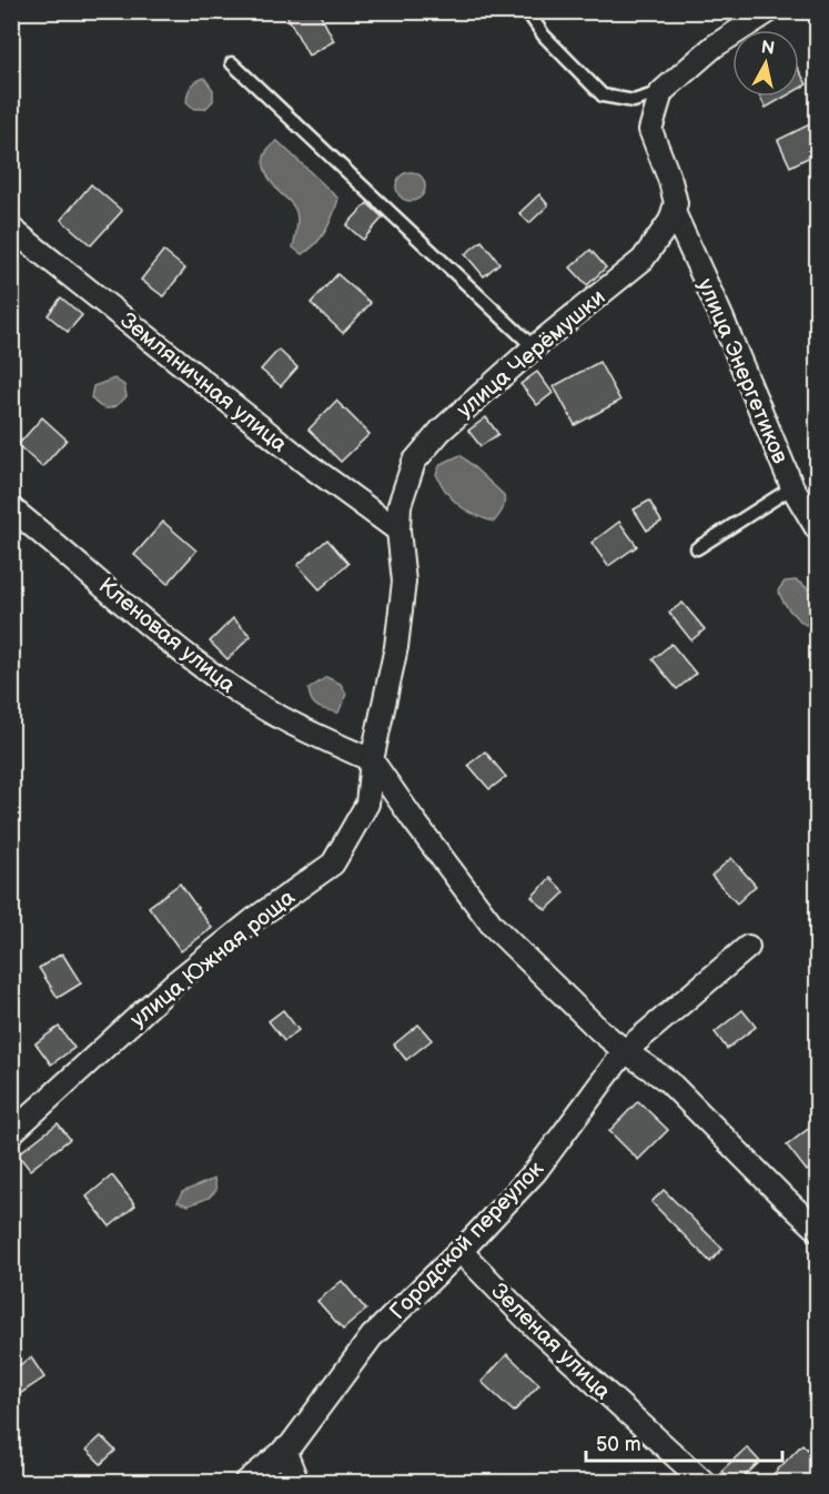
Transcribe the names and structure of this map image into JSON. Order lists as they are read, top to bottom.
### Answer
{
  "streets": {
    "street": [
      "улица Черёмушки",
      "улица Энергетиков",
      "Земляничная улица",
      "Кленовая улица",
      "улица Южная роща",
      "Городской переулок",
      "Зеленая улица"
    ]
  },
  "crossings": [
    ["улица Черёмушки", "улица Энергетиков"],
    ["улица Черёмушки", "Земляничная улица"],
    ["улица Черёмушки", "Кленовая улица"],
    ["улица Черёмушки", "улица Южная роща"],
    ["Кленовая улица", "улица Южная роща"],
    ["Городской переулок", "Зеленая улица"]
  ],
  "scale_bar": "50 m",
  "north": "top"
}
